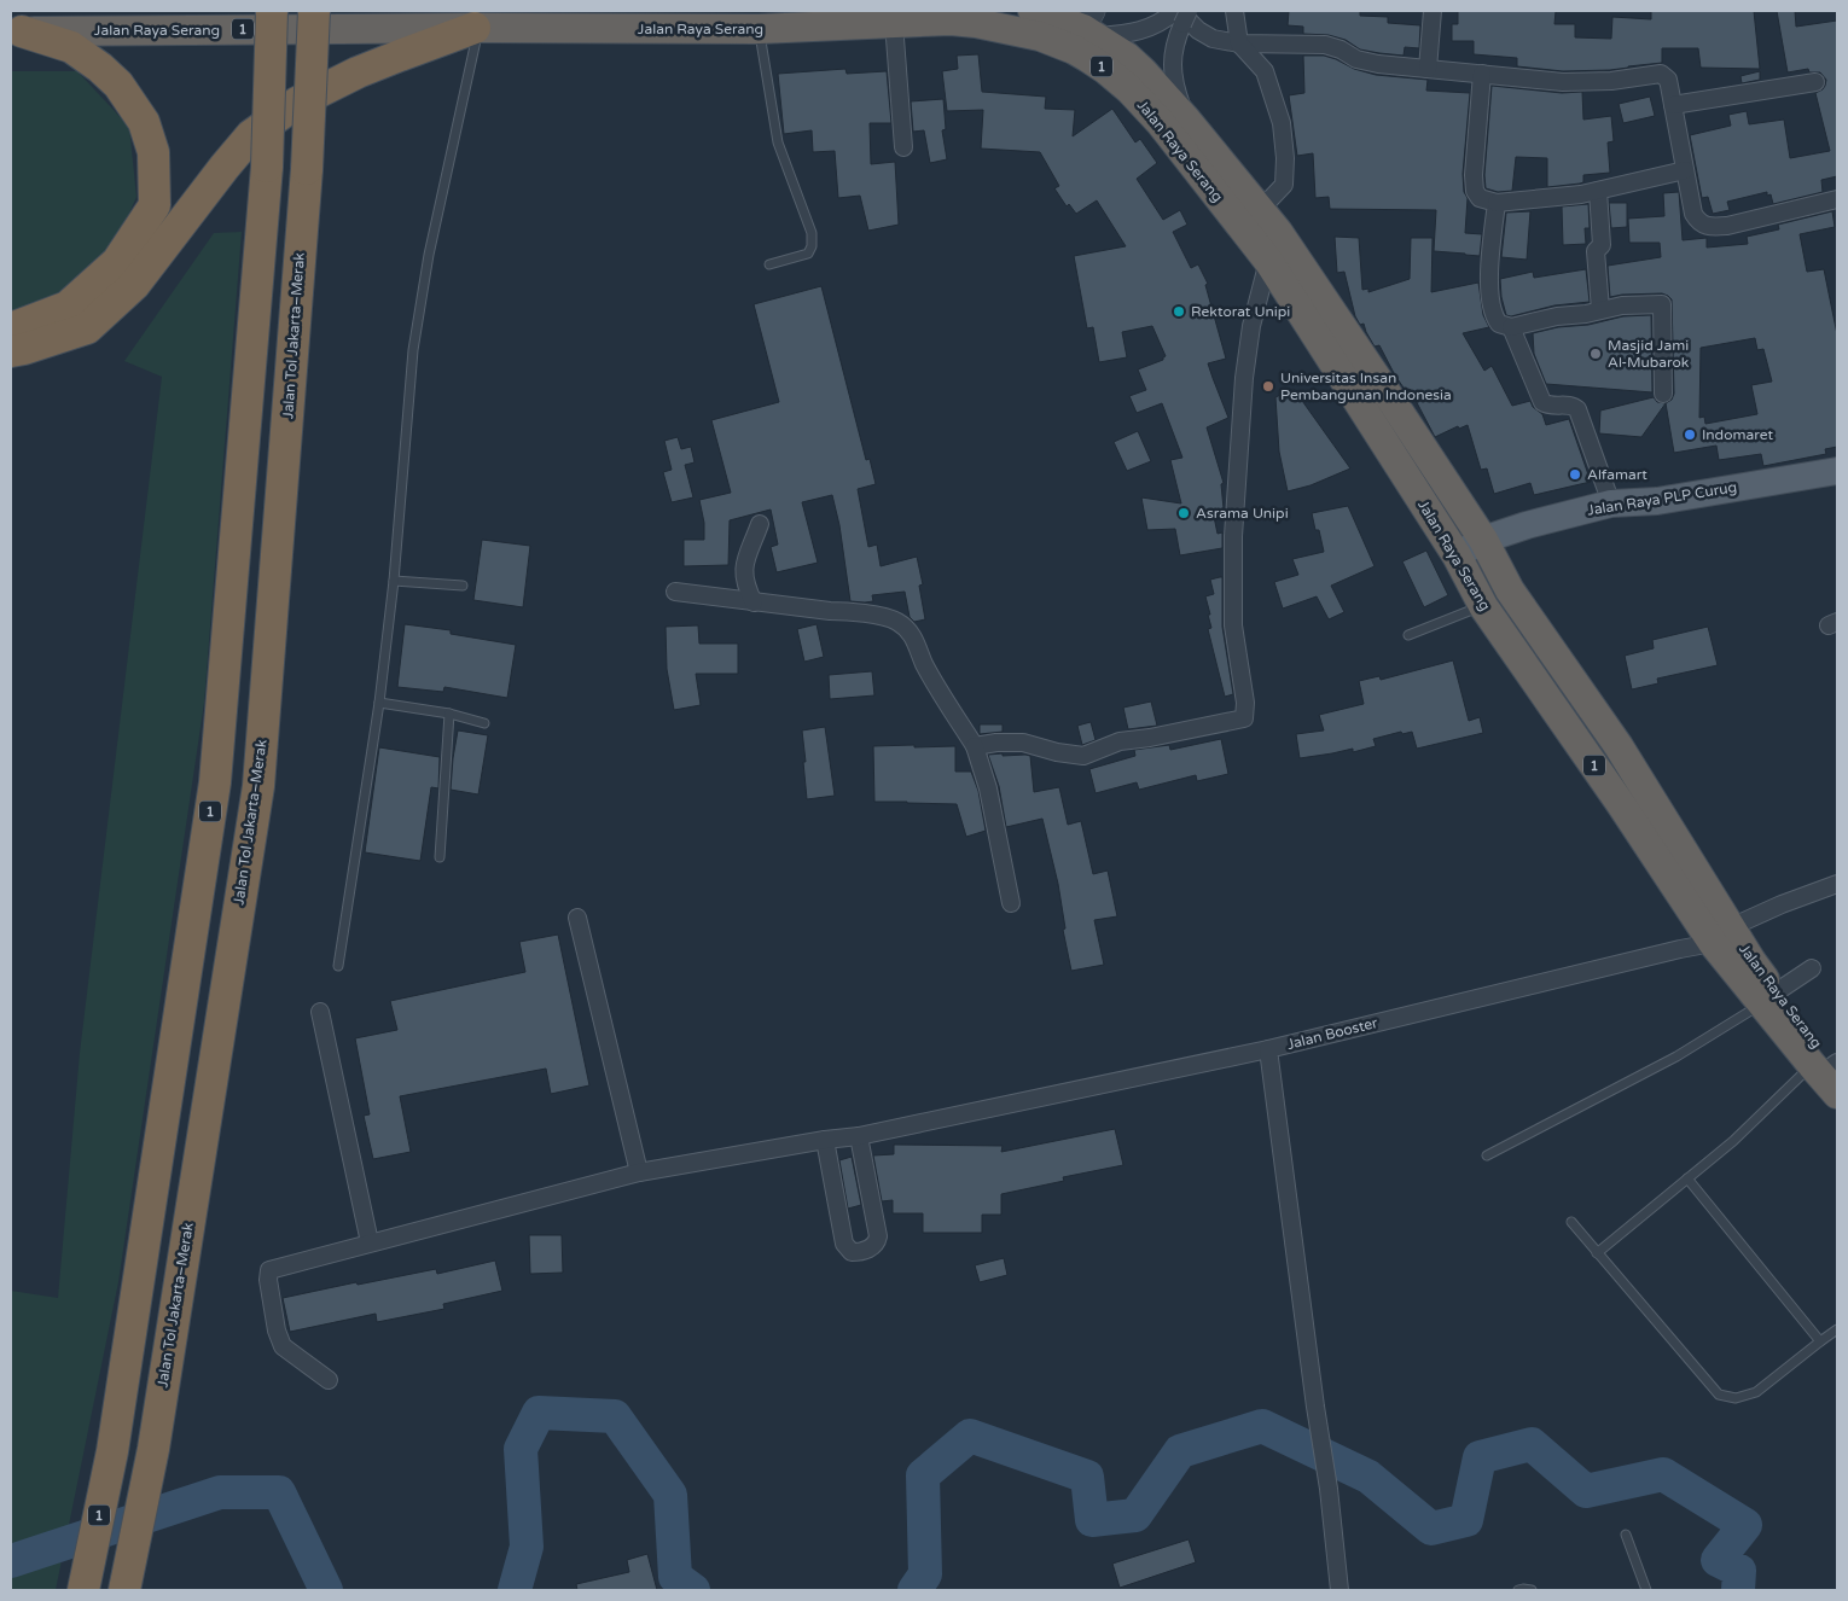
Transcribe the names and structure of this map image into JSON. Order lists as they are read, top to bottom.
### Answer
{
  "streets": {
    "highway": ["1", "Jalan Raya Serang", "Jalan Tol Jakarta–Merak"],
    "main road": ["Jalan Raya PLP Curug"],
    "street": ["Jalan Booster"]
  },
  "crossings": [
    ["Jalan Raya Serang", "Jalan Raya PLP Curug"],
    ["Jalan Raya Serang", "Jalan Booster"]
  ],
  "places": [
    "Rektorat Unipi",
    "Masjid Jami Al-Mubarok",
    "Universitas Insan Pembangunan Indonesia",
    "Indomaret",
    "Alfamart",
    "Asrama Unipi"
  ]
}
